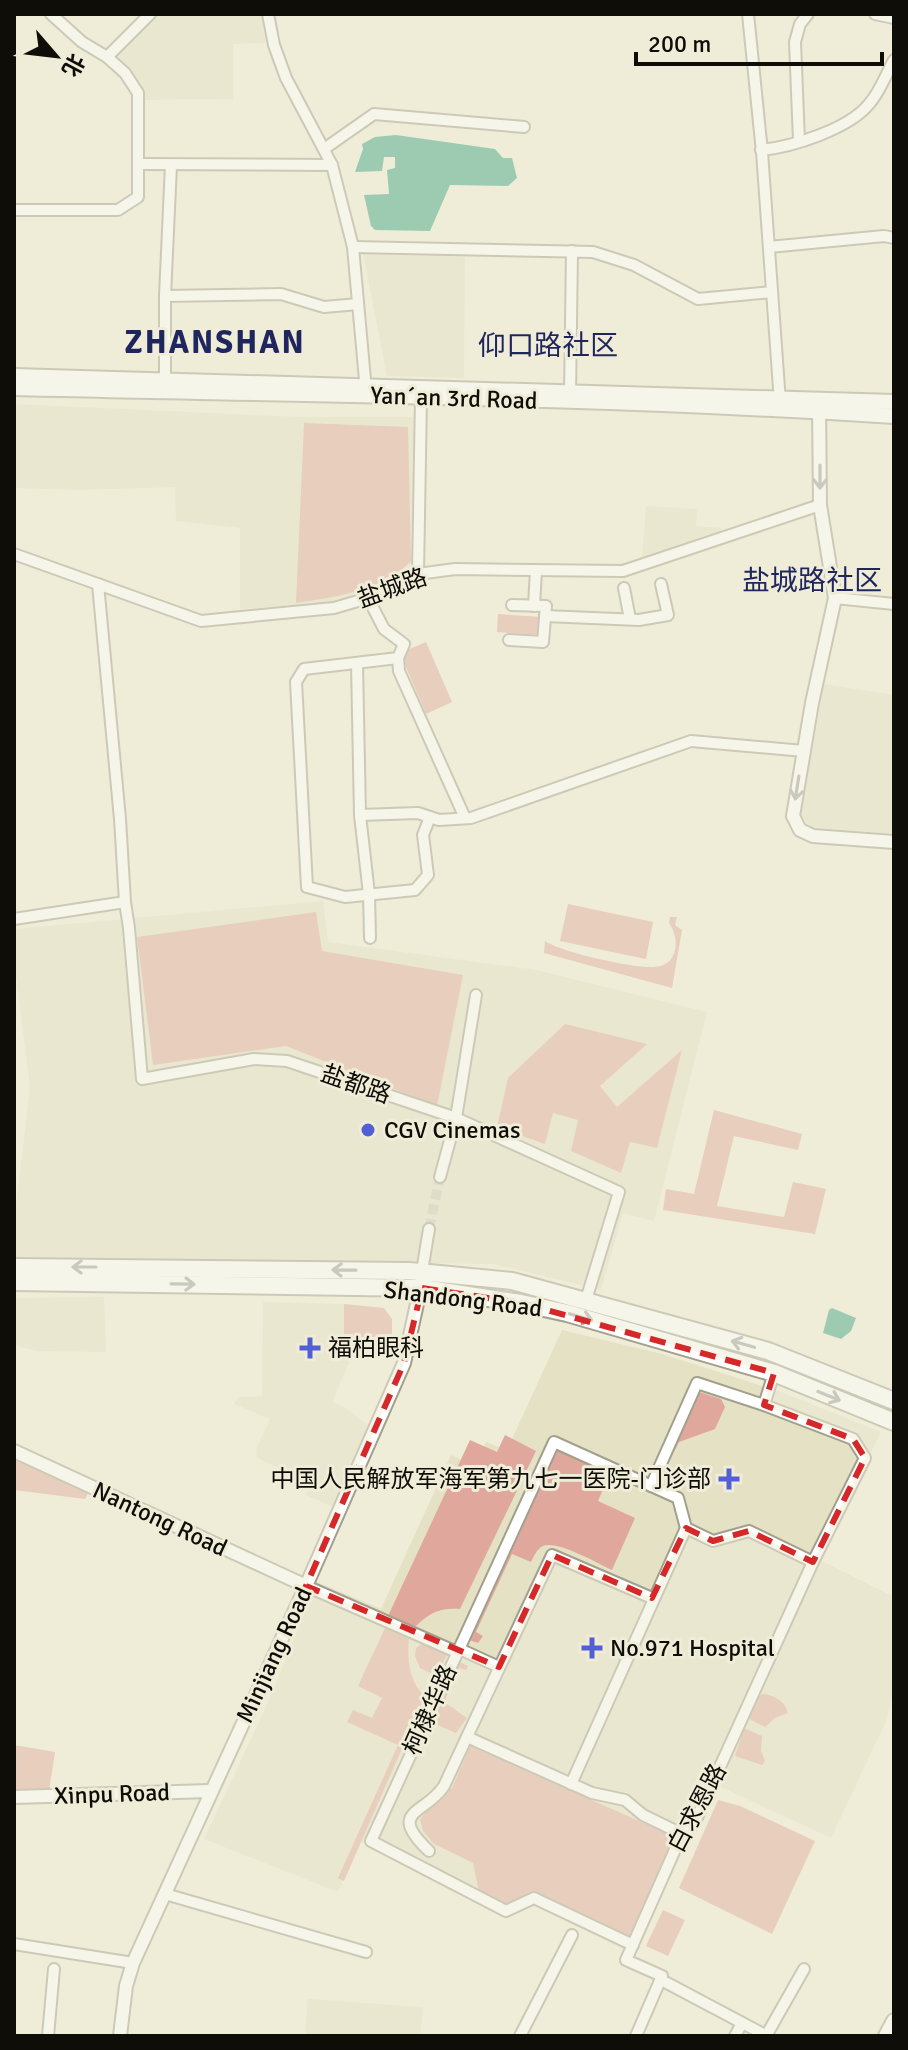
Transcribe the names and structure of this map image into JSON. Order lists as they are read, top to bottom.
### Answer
{
  "streets": {
    "main road": ["Yan´an 3rd Road", "Shandong Road"],
    "street": [
      "盐城路",
      "盐都路",
      "Nantong Road",
      "Minjiang Road",
      "柯棣华路",
      "Xinpu Road",
      "白求恩路"
    ]
  },
  "crossings": [
    ["盐都路", "Shandong Road"],
    ["Shandong Road", "Minjiang Road"],
    ["Nantong Road", "Minjiang Road"],
    ["Minjiang Road", "Xinpu Road"],
    ["柯棣华路", "白求恩路"]
  ],
  "districts": ["ZHANSHAN", "仰口路社区", "盐城路社区"],
  "places": {
    "other": ["CGV Cinemas"],
    "health": ["福柏眼科", "中国人民解放军海军第九七一医院-门诊部", "No.971 Hospital"]
  },
  "scale_bar": "200 m",
  "north": "bottom right"
}
